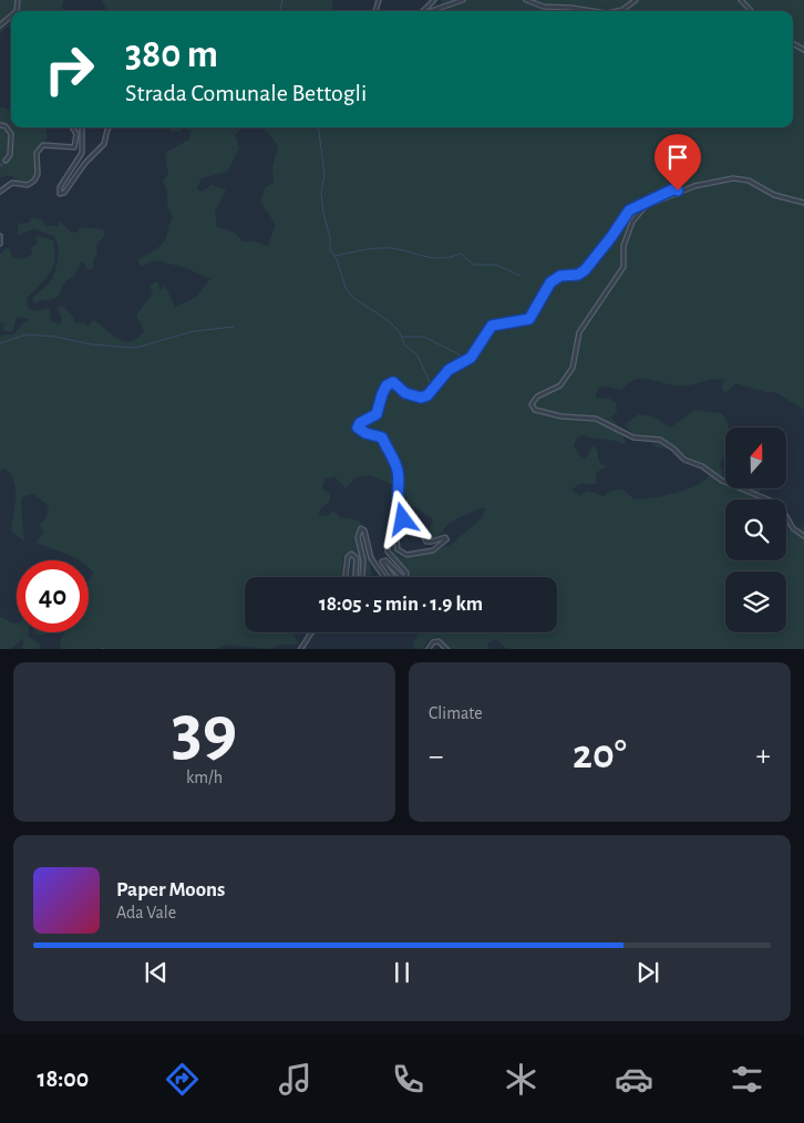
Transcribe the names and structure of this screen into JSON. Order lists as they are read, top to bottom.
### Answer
{
  "north": "top",
  "page": {
    "turn": ["380 m", "Strada Comunale Bettogli"],
    "limit": "40",
    "trip": "18:05 · 5 min · 1.9 km",
    "tile": [
      ["39", "km/h"],
      "Climate"
    ],
    "heat": ["−", "20°", "+"],
    "song": ["Paper Moons", "Ada Vale"],
    "tabs": "18:00"
  }
}
